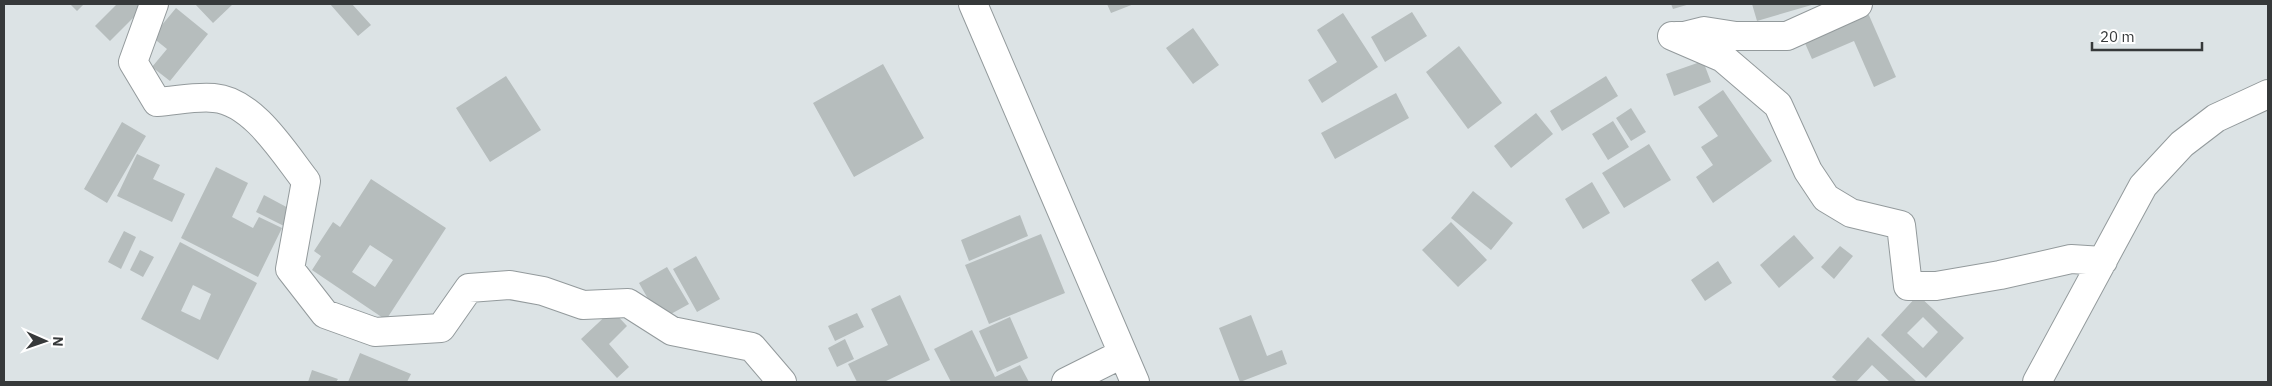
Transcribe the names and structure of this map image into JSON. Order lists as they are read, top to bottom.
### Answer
{
  "scale_bar": "20 m",
  "north": "right"
}
